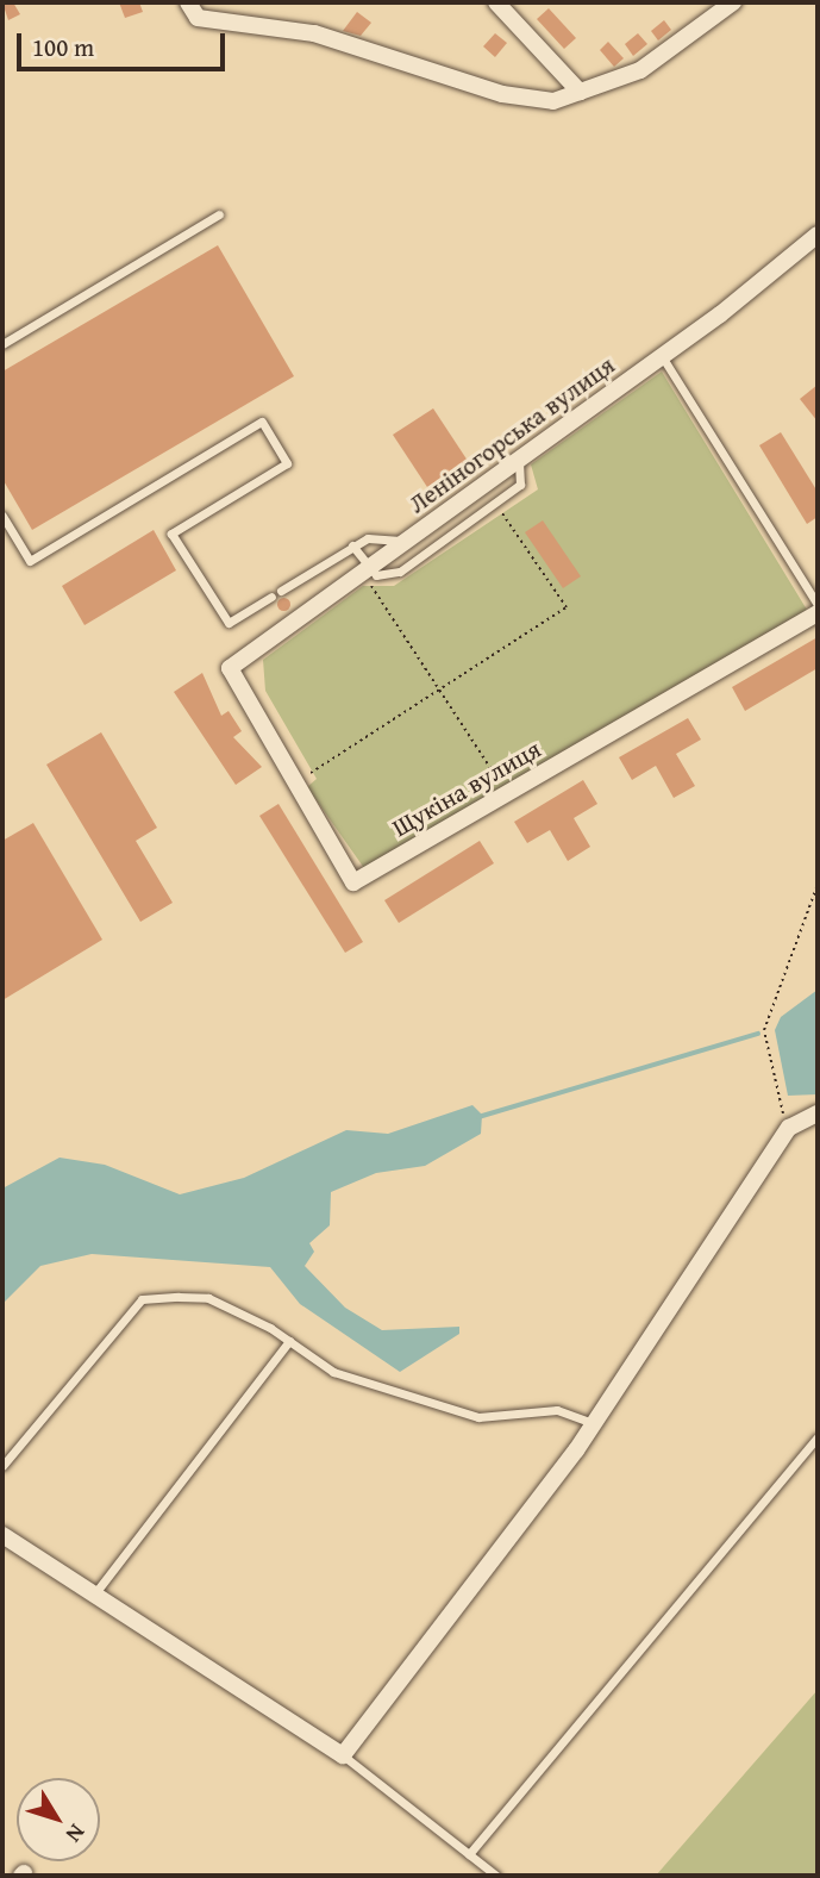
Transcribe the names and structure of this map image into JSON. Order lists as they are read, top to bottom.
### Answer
{
  "streets": {
    "street": ["Леніногорська вулиця", "Щукіна вулиця"]
  },
  "crossings": [
    ["Леніногорська вулиця", "Щукіна вулиця"]
  ],
  "scale_bar": "100 m",
  "north": "bottom right"
}
